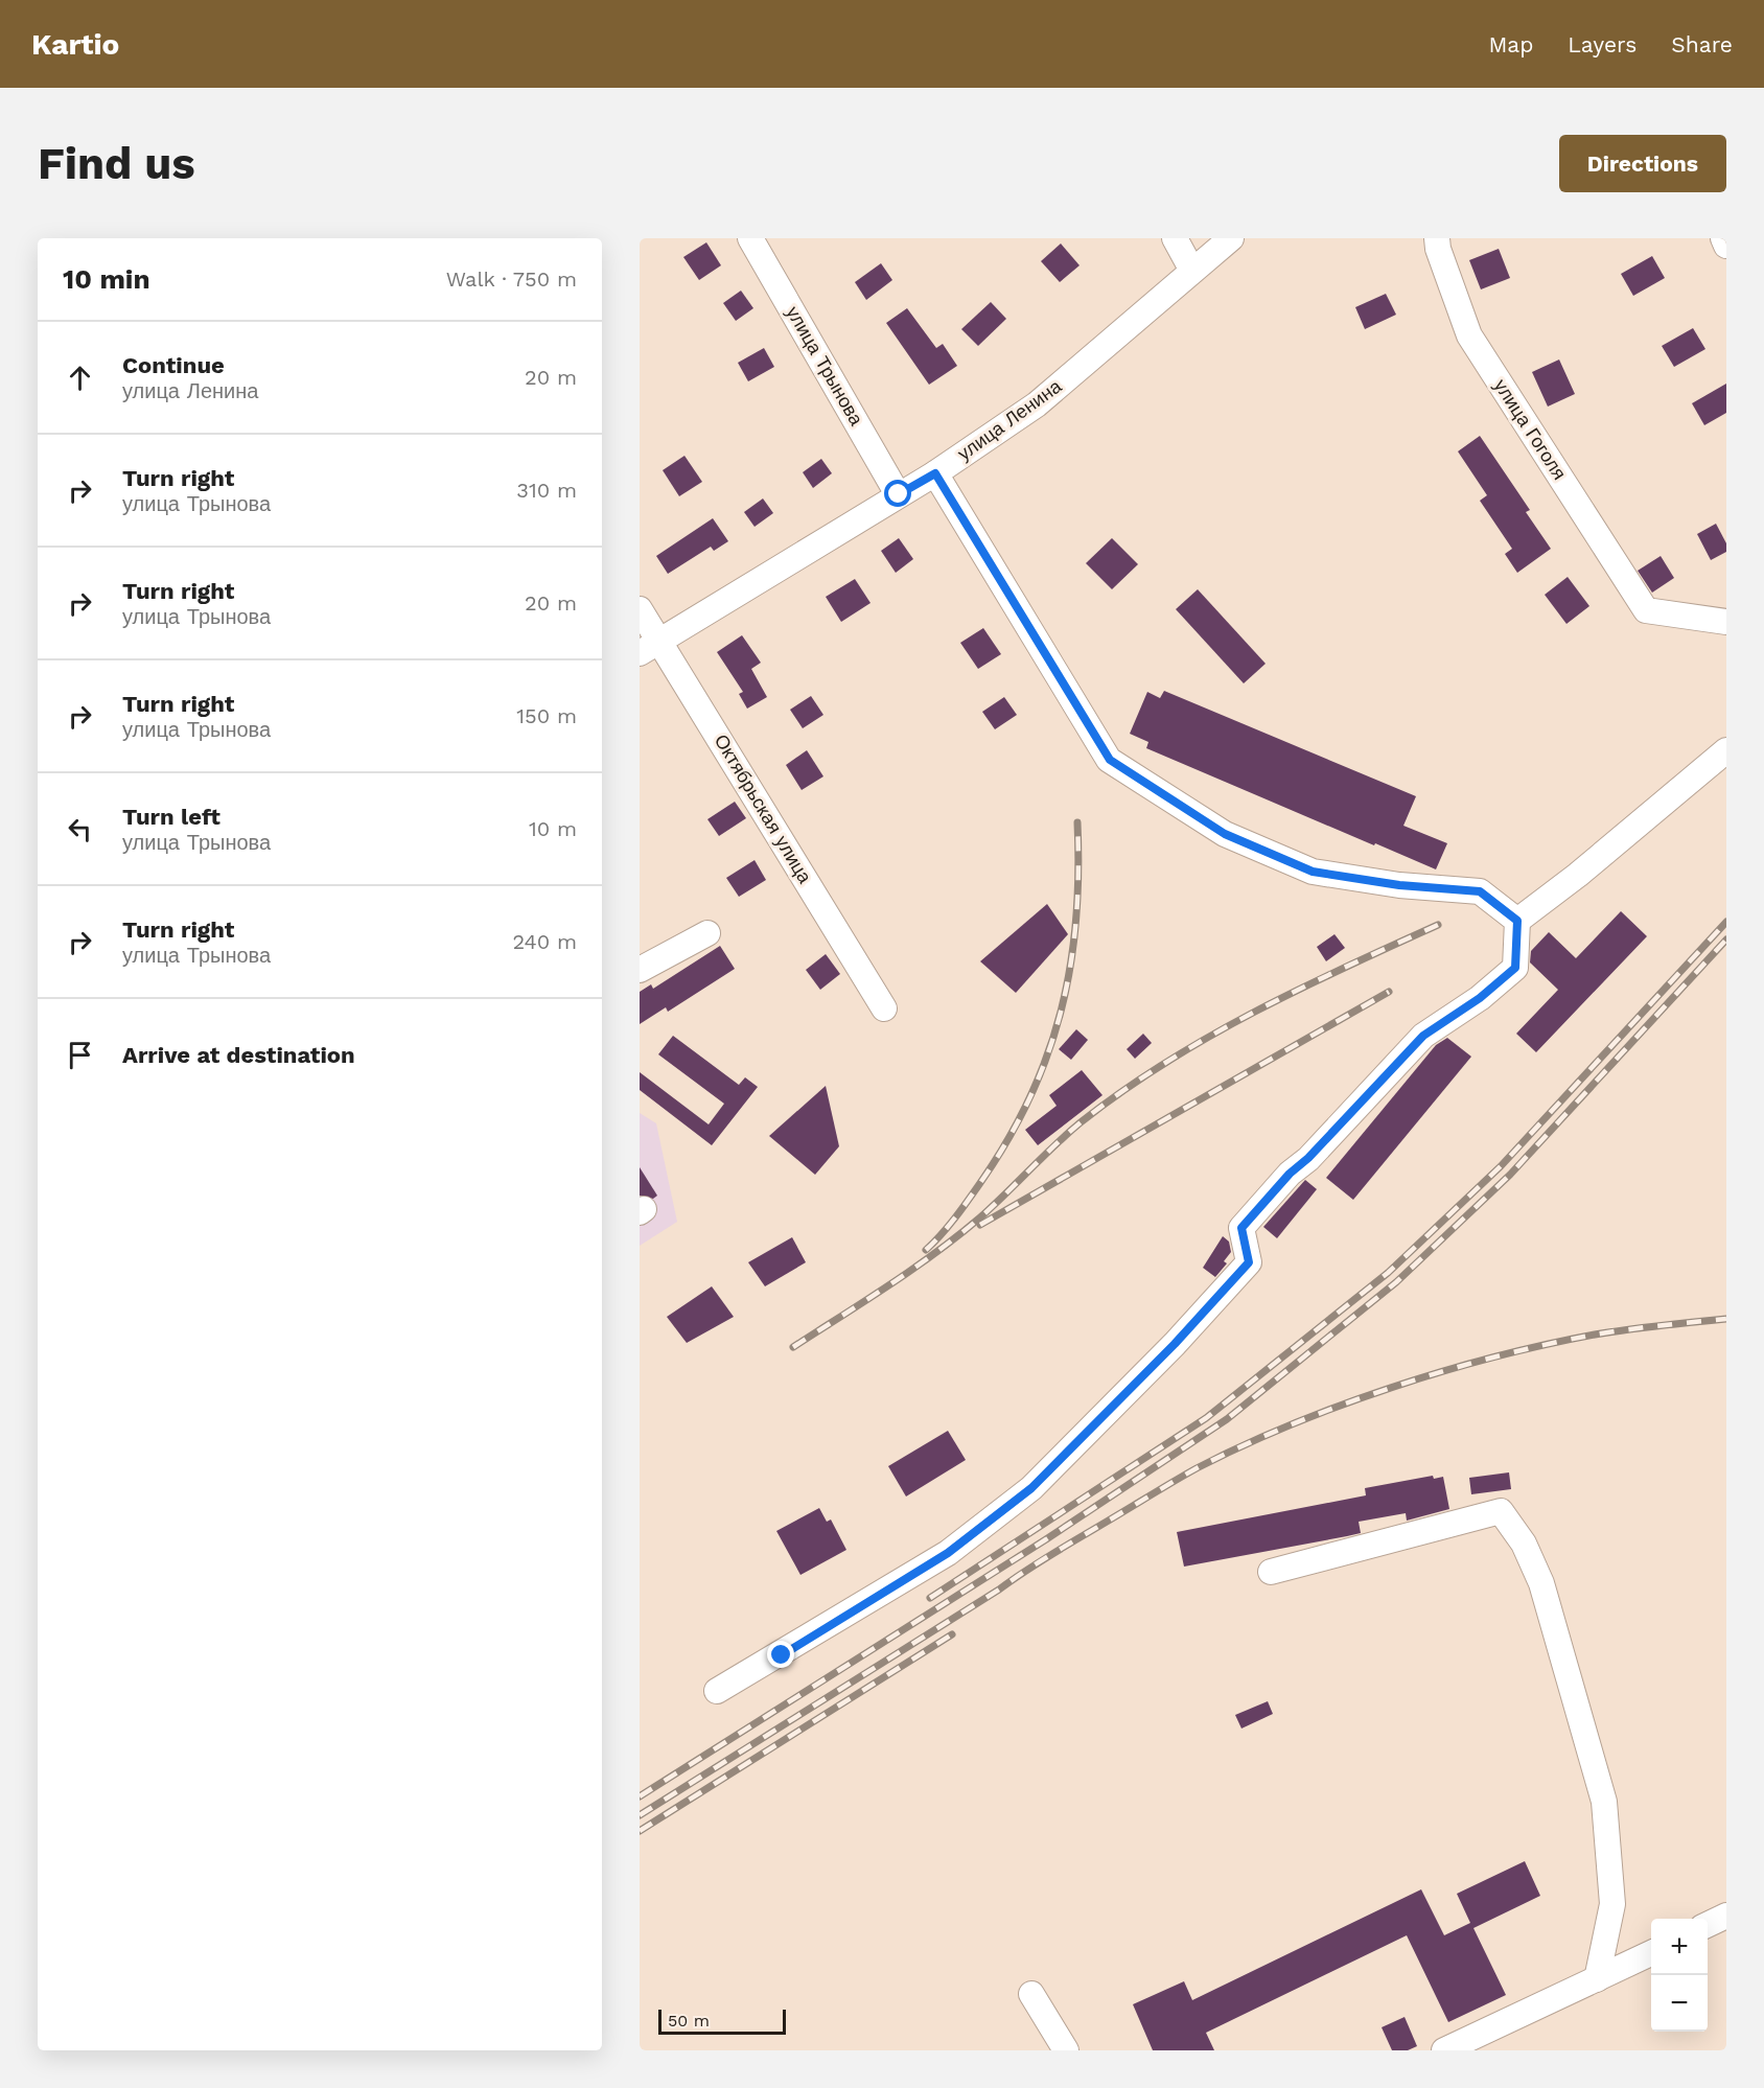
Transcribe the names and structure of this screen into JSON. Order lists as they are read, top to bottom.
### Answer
{
  "streets": {
    "street": [
      "улица Трынова",
      "улица Ленина",
      "улица Гоголя",
      "Октябрьская улица"
    ]
  },
  "crossings": [
    ["улица Трынова", "улица Ленина"],
    ["улица Ленина", "Октябрьская улица"]
  ],
  "scale_bar": "50 m",
  "page": {
    "header": "Kartio",
    "nav": ["Map", "Layers", "Share"],
    "buttons": "Directions",
    "title": "Find us",
    "heading": ["10 min", "Walk · 750 m"],
    "list": [
      ["Continue", "улица Ленина", "20 m"],
      ["Turn right", "улица Трынова", "310 m"],
      ["Turn right", "улица Трынова", "20 m"],
      ["Turn right", "улица Трынова", "150 m"],
      ["Turn left", "улица Трынова", "10 m"],
      ["Turn right", "улица Трынова", "240 m"],
      "Arrive at destination"
    ],
    "map_buttons": ["+", "−"],
    "scale": "50 m"
  }
}
